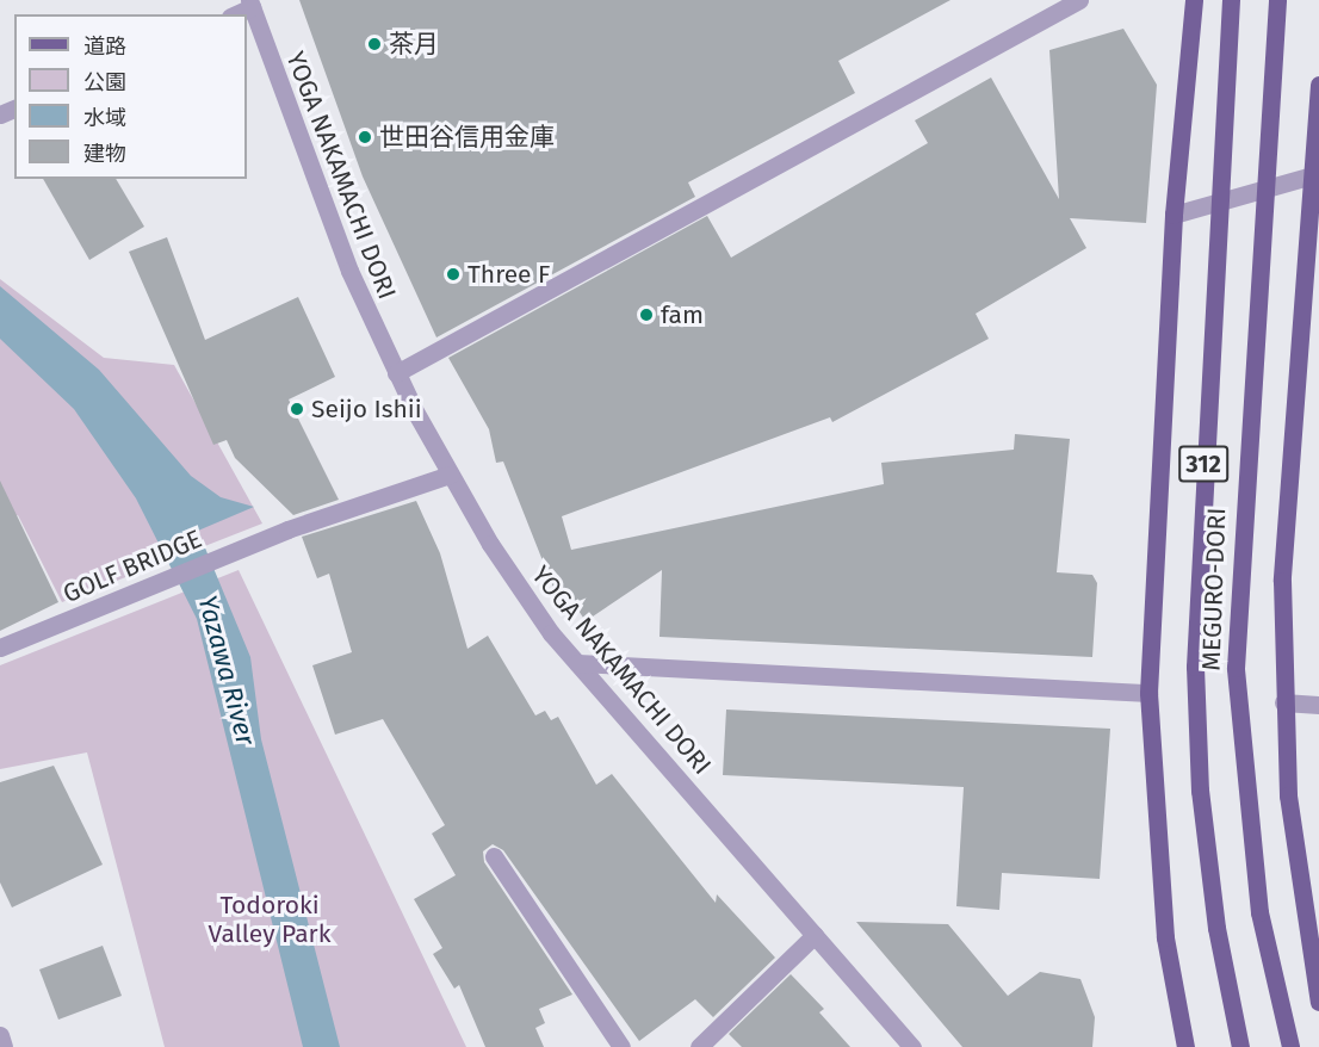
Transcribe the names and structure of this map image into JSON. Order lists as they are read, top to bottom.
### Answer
{
  "streets": {
    "main road": ["312", "MEGURO-DORI"],
    "street": ["YOGA NAKAMACHI DORI", "GOLF BRIDGE"]
  },
  "crossings": [
    ["YOGA NAKAMACHI DORI", "GOLF BRIDGE"]
  ],
  "water": ["Yazawa River"],
  "parks": ["Todoroki Valley Park"],
  "places": [
    "茶月",
    "世田谷信用金庫",
    "Three F",
    "fam",
    "Seijo Ishii"
  ],
  "legend": [
    "道路",
    "公園",
    "水域",
    "建物"
  ]
}
